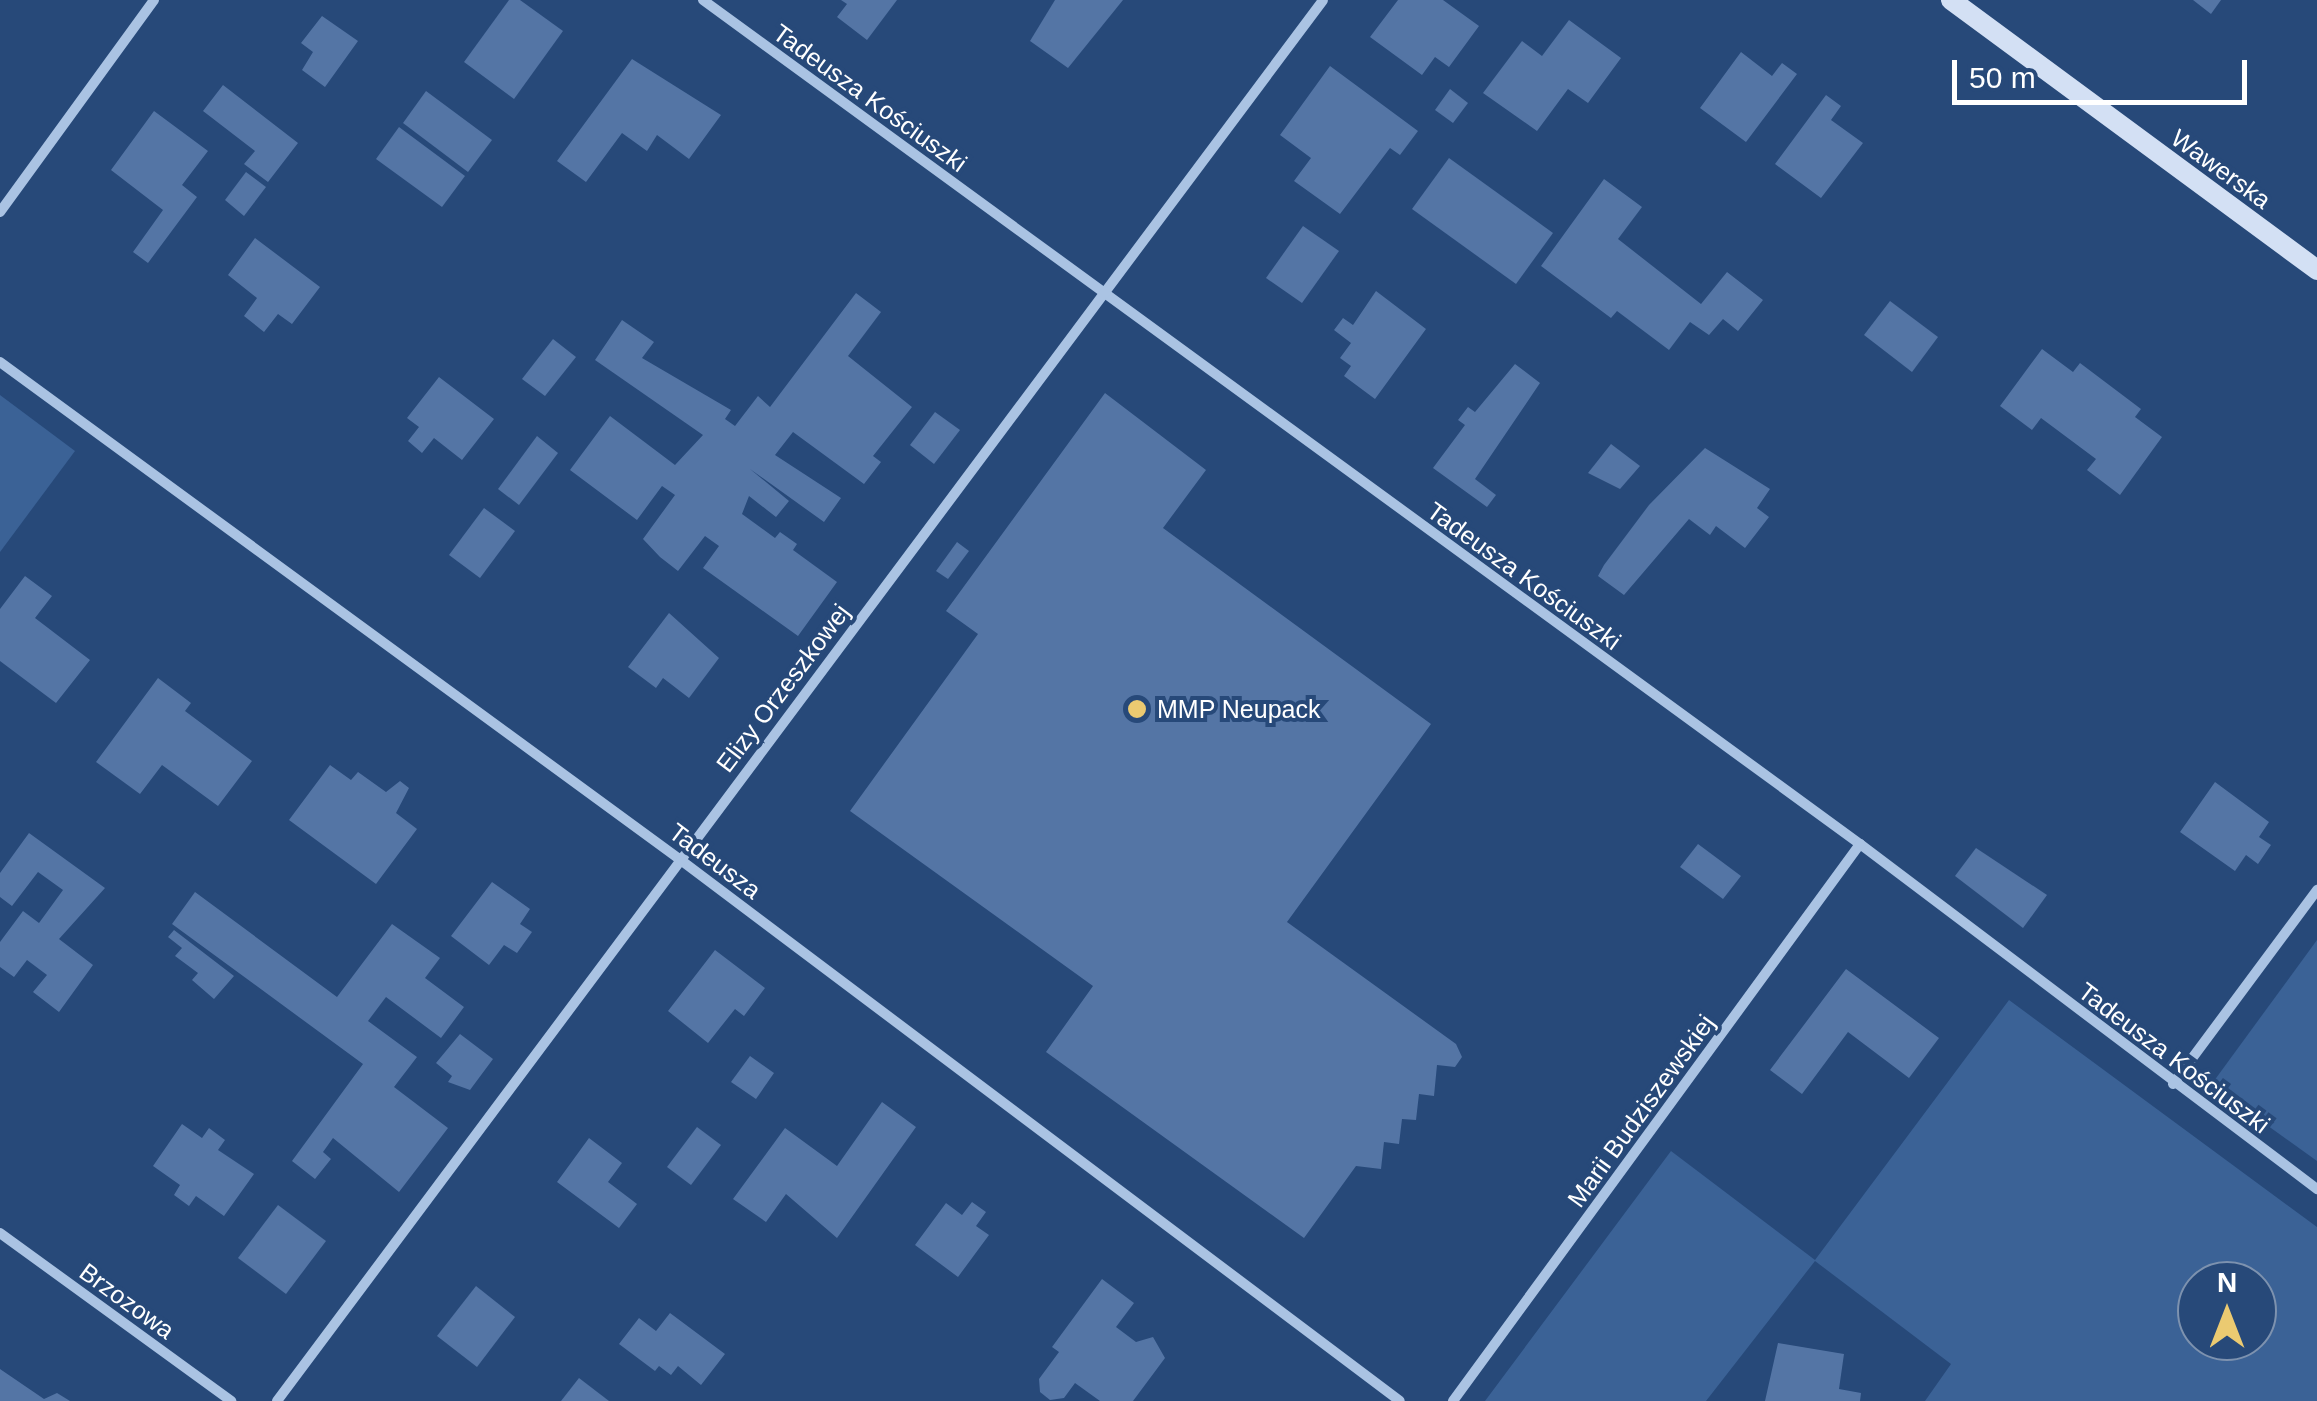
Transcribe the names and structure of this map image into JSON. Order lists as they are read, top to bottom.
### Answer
{
  "streets": {
    "main road": ["Wawerska"],
    "street": [
      "Tadeusza Kościuszki",
      "Elizy Orzeszkowej",
      "Tadeusza",
      "Marii Budziszewskiej",
      "Brzozowa"
    ]
  },
  "crossings": [
    ["Tadeusza Kościuszki", "Elizy Orzeszkowej"],
    ["Tadeusza Kościuszki", "Marii Budziszewskiej"],
    ["Elizy Orzeszkowej", "Tadeusza"]
  ],
  "places": ["MMP Neupack"],
  "scale_bar": "50 m",
  "north": "top"
}
